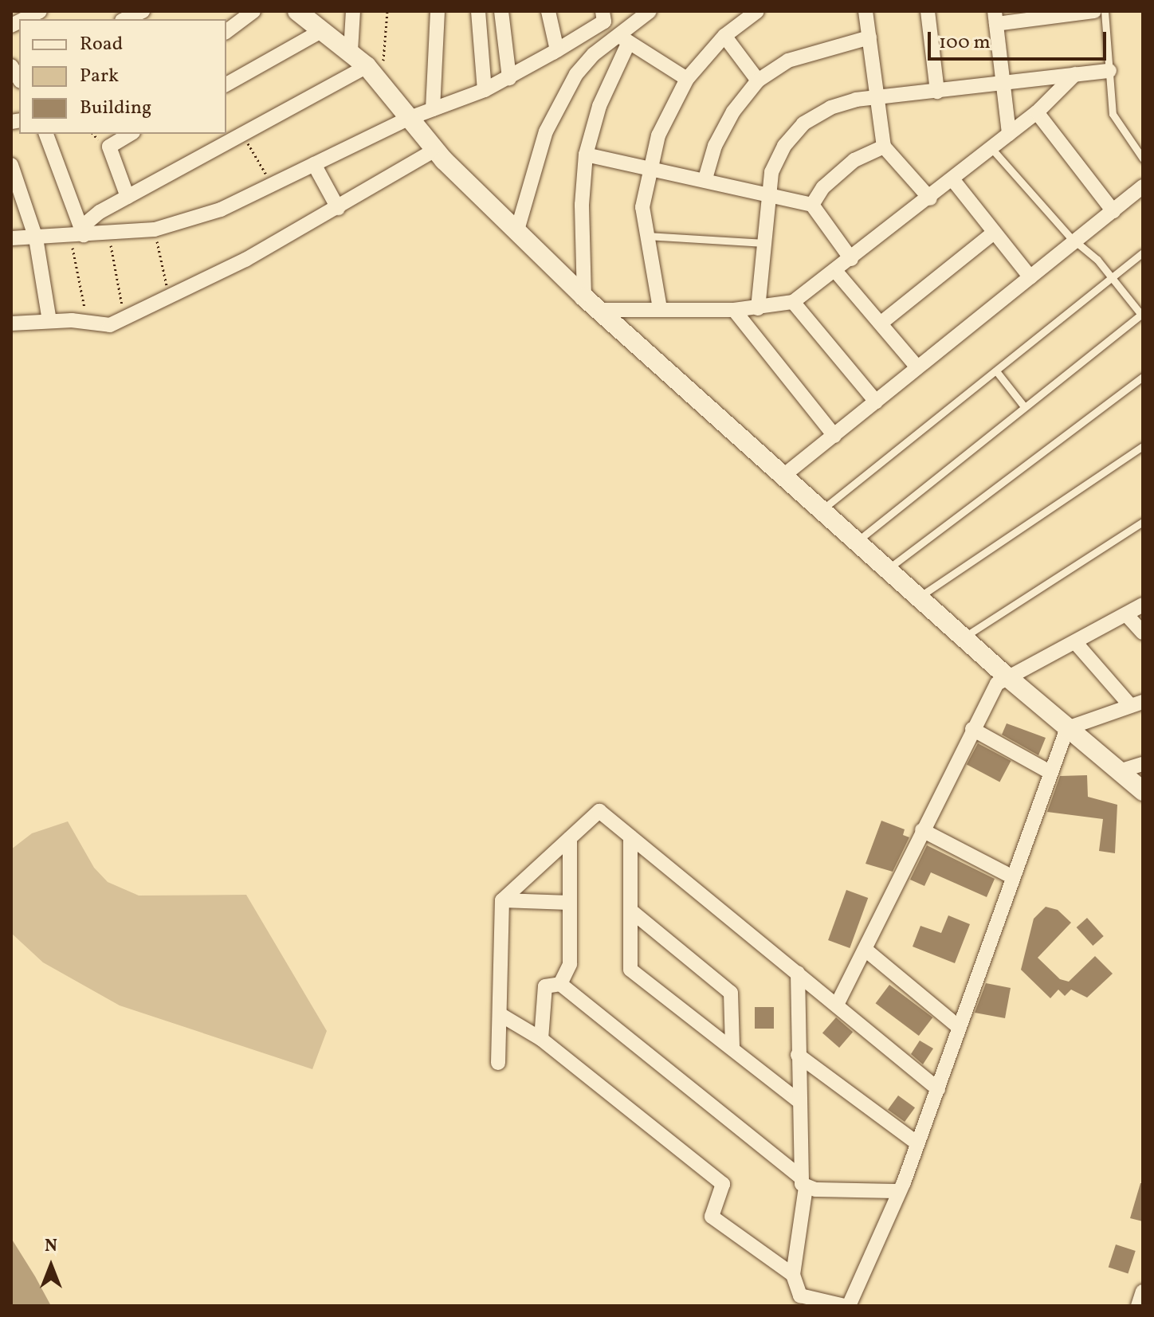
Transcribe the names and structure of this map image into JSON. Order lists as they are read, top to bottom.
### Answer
{
  "legend": ["Road", "Park", "Building"],
  "scale_bar": "100 m",
  "north": "top"
}
